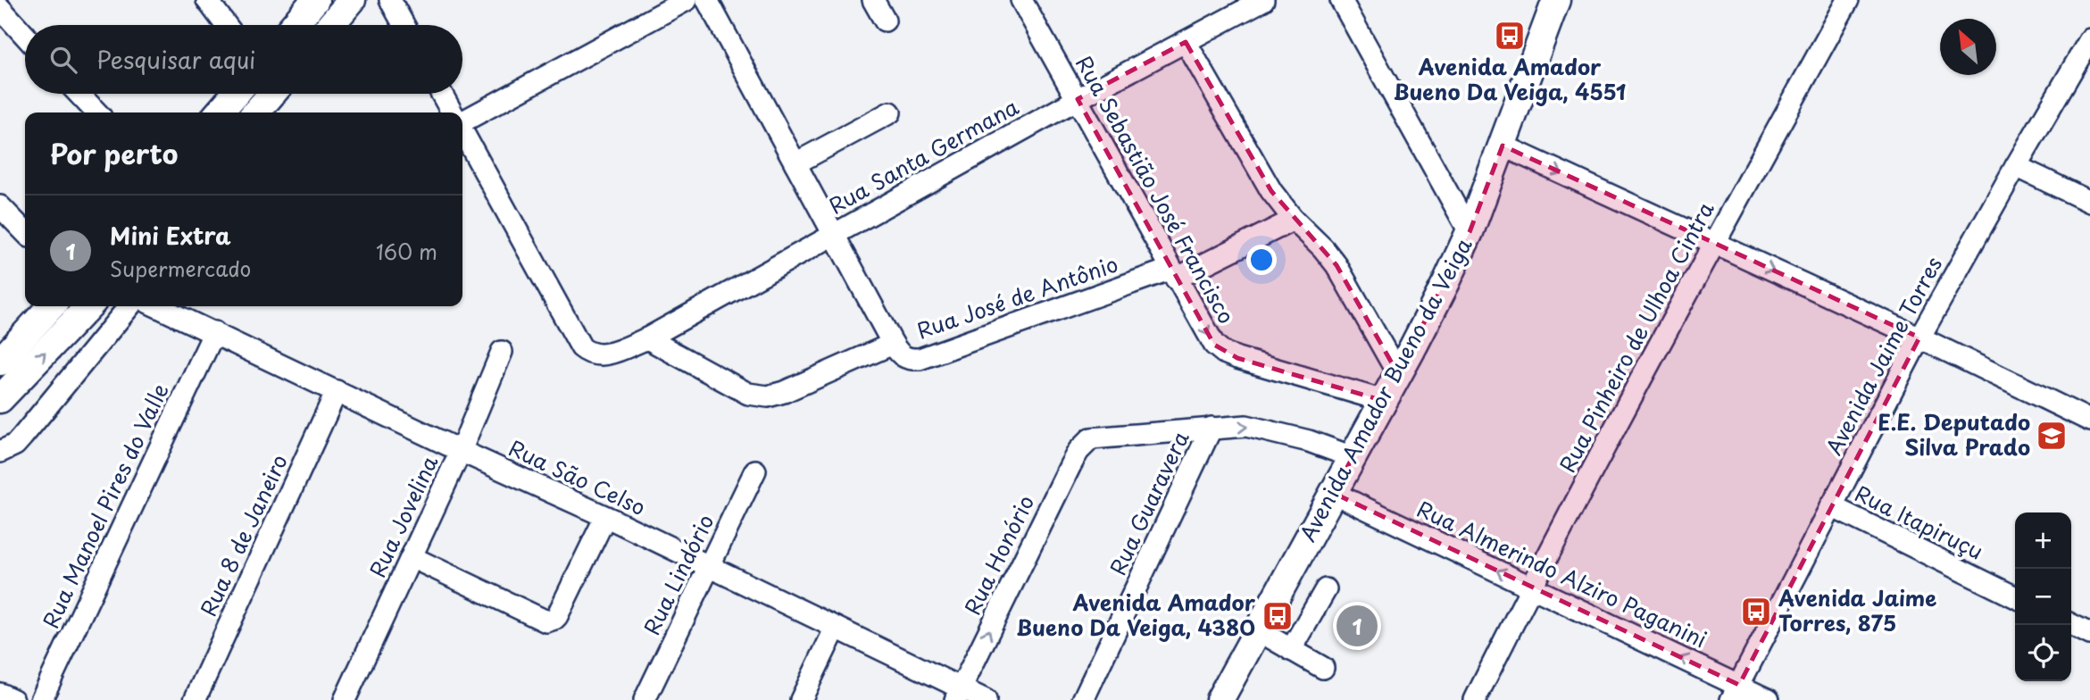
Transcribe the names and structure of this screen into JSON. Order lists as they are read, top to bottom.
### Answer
{
  "streets": {
    "main road": ["Avenida Amador Bueno da Veiga"],
    "street": [
      "Rua Santa Germana",
      "Rua Sebastião José Francisco",
      "Rua José de Antônio",
      "Rua Pinheiro de Ulhoa Cintra",
      "Avenida Jaime Torres",
      "Rua São Celso",
      "Rua Guaravera",
      "Rua Manoel Pires do Valle",
      "Rua Jovelina",
      "Rua Itapiruçu",
      "Rua 8 de Janeiro",
      "Rua Honório",
      "Rua Lindório",
      "Rua Almerindo Alziro Paganini"
    ]
  },
  "crossings": [
    ["Rua Santa Germana", "Rua Sebastião José Francisco"],
    ["Rua Santa Germana", "Rua José de Antônio"],
    ["Rua Sebastião José Francisco", "Rua José de Antônio"],
    ["Rua Sebastião José Francisco", "Avenida Amador Bueno da Veiga"],
    ["Rua Pinheiro de Ulhoa Cintra", "Rua Almerindo Alziro Paganini"],
    ["Avenida Jaime Torres", "Rua Itapiruçu"],
    ["Avenida Jaime Torres", "Rua Almerindo Alziro Paganini"],
    ["Avenida Amador Bueno da Veiga", "Rua Almerindo Alziro Paganini"],
    ["Rua São Celso", "Rua Manoel Pires do Valle"],
    ["Rua São Celso", "Rua Jovelina"],
    ["Rua São Celso", "Rua 8 de Janeiro"],
    ["Rua São Celso", "Rua Honório"],
    ["Rua São Celso", "Rua Lindório"],
    ["Rua Guaravera", "Rua Honório"]
  ],
  "one_way": ["Rua Honório", "Rua Almerindo Alziro Paganini"],
  "places": {
    "bus stop": ["Avenida Amador Bueno Da Veiga, 4551", "Avenida Jaime Torres, 875", "Avenida Amador Bueno Da Veiga, 4380"],
    "school or university": ["E.E. Deputado Silva Prado"]
  },
  "north": "top left",
  "page": {
    "search": "Pesquisar aqui",
    "heading": "Por perto",
    "list": [
      {
        "mark": "1",
        "name": "Mini Extra",
        "note": "Supermercado",
        "value": "160 m"
      }
    ],
    "map_buttons": ["+", "−"],
    "pins": "1"
  }
}
